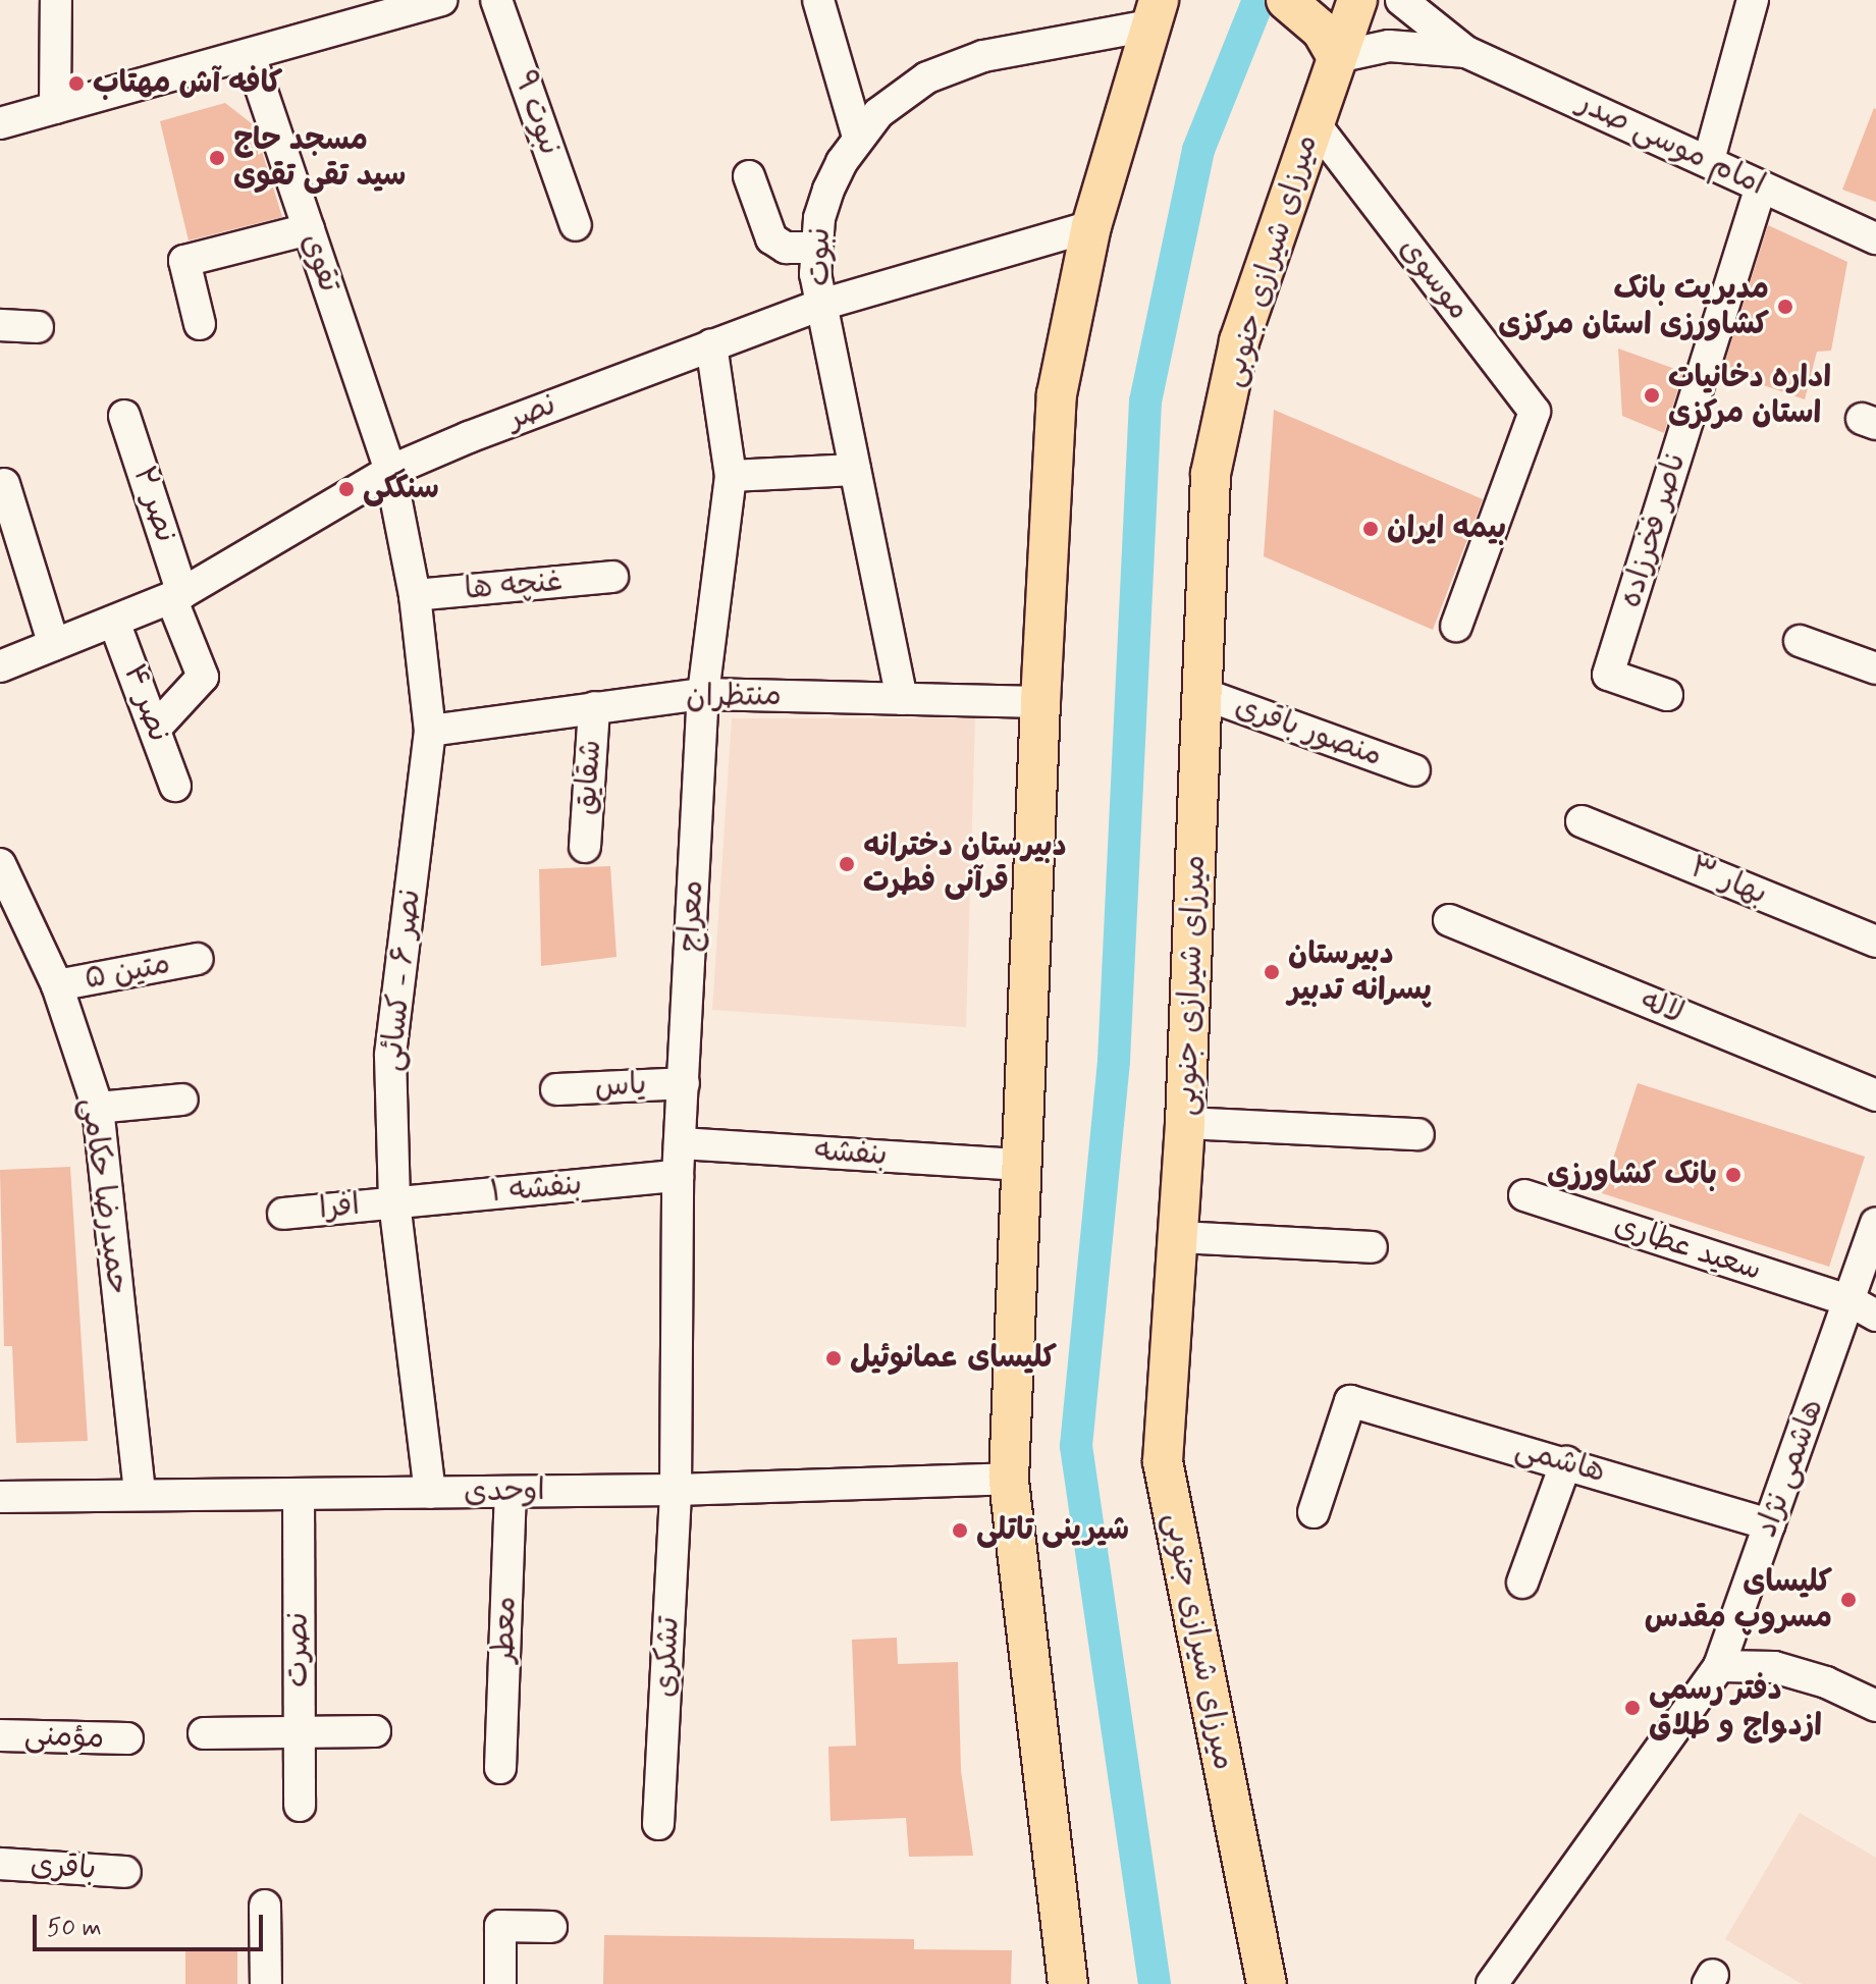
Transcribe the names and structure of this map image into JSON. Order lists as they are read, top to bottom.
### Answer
{
  "streets": {
    "main road": ["میرزای شیرازی جنوبی"],
    "street": [
      "نبوت ۹",
      "امام موسی صدر",
      "نبوت",
      "تقوی",
      "موسوی",
      "نصر",
      "نصر ۲",
      "ناصر فخرزاده",
      "غنچه ها",
      "منتظران",
      "نصر ۴",
      "منصور باقری",
      "شقایق",
      "بهار ۳",
      "معراج",
      "متین ۵",
      "نصر ۶ - کسائی",
      "لاله",
      "یاس",
      "بنفشه",
      "بنفشه ۱",
      "حمیدرضا حکامی",
      "افرا",
      "سعید عطاری",
      "هاشمی",
      "هاشمی نژاد",
      "اوحدی",
      "معطر",
      "نصرت",
      "تشکری",
      "مؤمنی",
      "باقری"
    ]
  },
  "crossings": [
    ["امام موسی صدر", "میرزای شیرازی جنوبی"],
    ["امام موسی صدر", "ناصر فخرزاده"],
    ["نبوت", "نصر"],
    ["نبوت", "منتظران"],
    ["میرزای شیرازی جنوبی", "موسوی"],
    ["میرزای شیرازی جنوبی", "منصور باقری"],
    ["تقوی", "نصر"],
    ["تقوی", "نصر ۶ - کسائی"],
    ["نصر", "نصر ۲"],
    ["نصر", "نصر ۴"],
    ["نصر", "معراج"],
    ["نصر", "نصر ۶ - کسائی"],
    ["نصر ۲", "نصر ۴"],
    ["غنچه ها", "نصر ۶ - کسائی"],
    ["منتظران", "شقایق"],
    ["منتظران", "معراج"],
    ["منتظران", "نصر ۶ - کسائی"],
    ["معراج", "یاس"],
    ["معراج", "بنفشه"],
    ["معراج", "بنفشه ۱"],
    ["معراج", "اوحدی"],
    ["معراج", "تشکری"],
    ["متین ۵", "حمیدرضا حکامی"],
    ["نصر ۶ - کسائی", "بنفشه ۱"],
    ["نصر ۶ - کسائی", "افرا"],
    ["نصر ۶ - کسائی", "اوحدی"],
    ["بنفشه ۱", "افرا"],
    ["حمیدرضا حکامی", "اوحدی"],
    ["سعید عطاری", "هاشمی نژاد"],
    ["هاشمی", "هاشمی نژاد"],
    ["اوحدی", "معطر"],
    ["اوحدی", "نصرت"],
    ["اوحدی", "تشکری"]
  ],
  "places": [
    "کافه آش مهتاب",
    "مسجد حاج سید تقی تقوی",
    "مدیریت بانک کشاورزی استان مرکزی",
    "اداره دخانیات استان مرکزی",
    "سنگکی",
    "بیمه ایران",
    "دبیرستان دخترانه قرآنی فطرت",
    "دبیرستان پسرانه تدبیر",
    "بانک کشاورزی",
    "کلیسای عمانوئیل",
    "شیرینی تاتلی",
    "کلیسای مسروپ مقدس",
    "دفتر رسمی ازدواج و طلاق"
  ],
  "scale_bar": "50 m"
}
